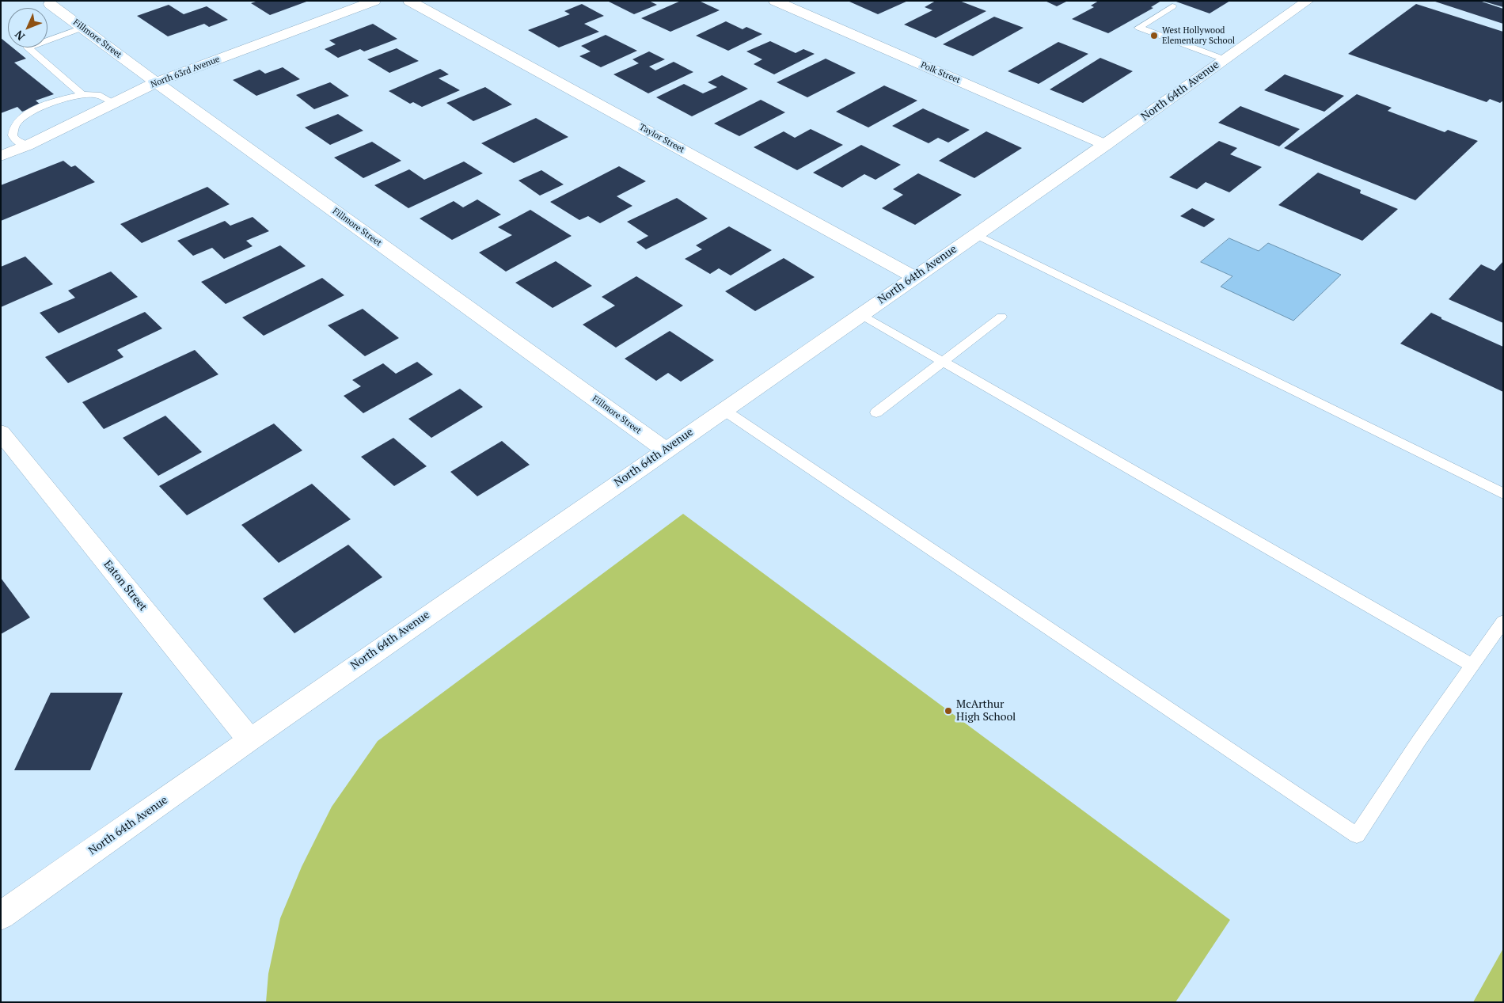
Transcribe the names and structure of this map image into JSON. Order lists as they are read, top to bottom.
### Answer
{
  "streets": {
    "street": [
      "Fillmore Street",
      "North 63rd Avenue",
      "Polk Street",
      "North 64th Avenue",
      "Taylor Street",
      "Eaton Street"
    ]
  },
  "crossings": [
    ["Fillmore Street", "North 63rd Avenue"],
    ["Fillmore Street", "North 64th Avenue"],
    ["Polk Street", "North 64th Avenue"],
    ["North 64th Avenue", "Taylor Street"],
    ["North 64th Avenue", "Eaton Street"]
  ],
  "places": ["West Hollywood Elementary School", "McArthur High School"],
  "north": "bottom left"
}
